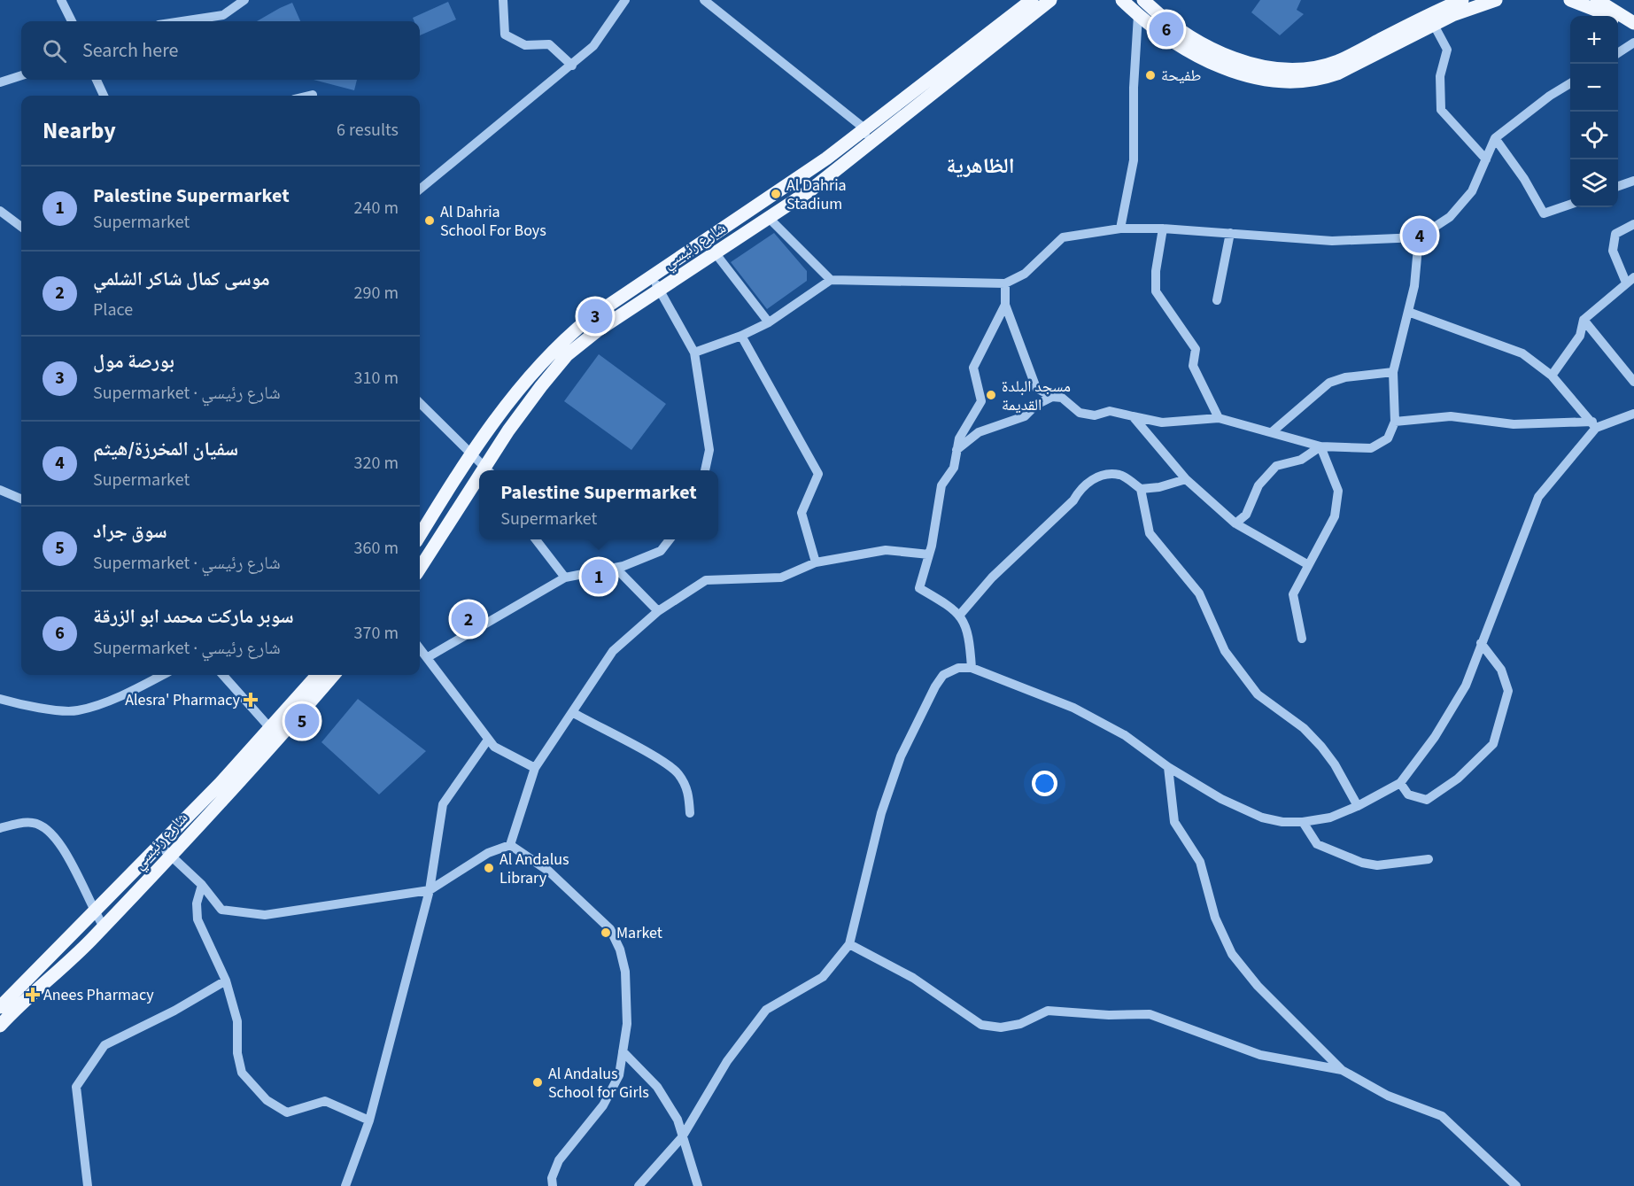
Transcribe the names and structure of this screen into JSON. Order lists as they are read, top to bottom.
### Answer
{
  "streets": {
    "main road": ["شارع رئيسي"]
  },
  "districts": ["الظاهرية"],
  "places": {
    "other": [
      "طفيحة",
      "Al Dahria Stadium",
      "Al Dahria School For Boys",
      "مسجد البلدة القديمة",
      "Al Andalus Library",
      "Market",
      "Al Andalus School for Girls"
    ],
    "health": ["Alesra' Pharmacy", "Anees Pharmacy"]
  },
  "page": {
    "pins": [
      "6",
      "4",
      "3",
      "1",
      "2",
      "5"
    ],
    "map_buttons": ["+", "−"],
    "search": "Search here",
    "heading": ["Nearby", "6 results"],
    "list": [
      {
        "mark": "1",
        "name": "Palestine Supermarket",
        "note": "Supermarket",
        "value": "240 m"
      },
      {
        "mark": "2",
        "name": "موسى كمال شاكر الشلمي",
        "note": "Place",
        "value": "290 m"
      },
      {
        "mark": "3",
        "name": "بورصة مول",
        "note": "Supermarket · شارع رئيسي",
        "value": "310 m"
      },
      {
        "mark": "4",
        "name": "سفيان المخرزة/هيثم",
        "note": "Supermarket",
        "value": "320 m"
      },
      {
        "mark": "5",
        "name": "سوق جراد",
        "note": "Supermarket · شارع رئيسي",
        "value": "360 m"
      },
      {
        "mark": "6",
        "name": "سوبر ماركت محمد ابو الزرقة",
        "note": "Supermarket · شارع رئيسي",
        "value": "370 m"
      }
    ],
    "popup": ["Palestine Supermarket", "Supermarket"]
  }
}
